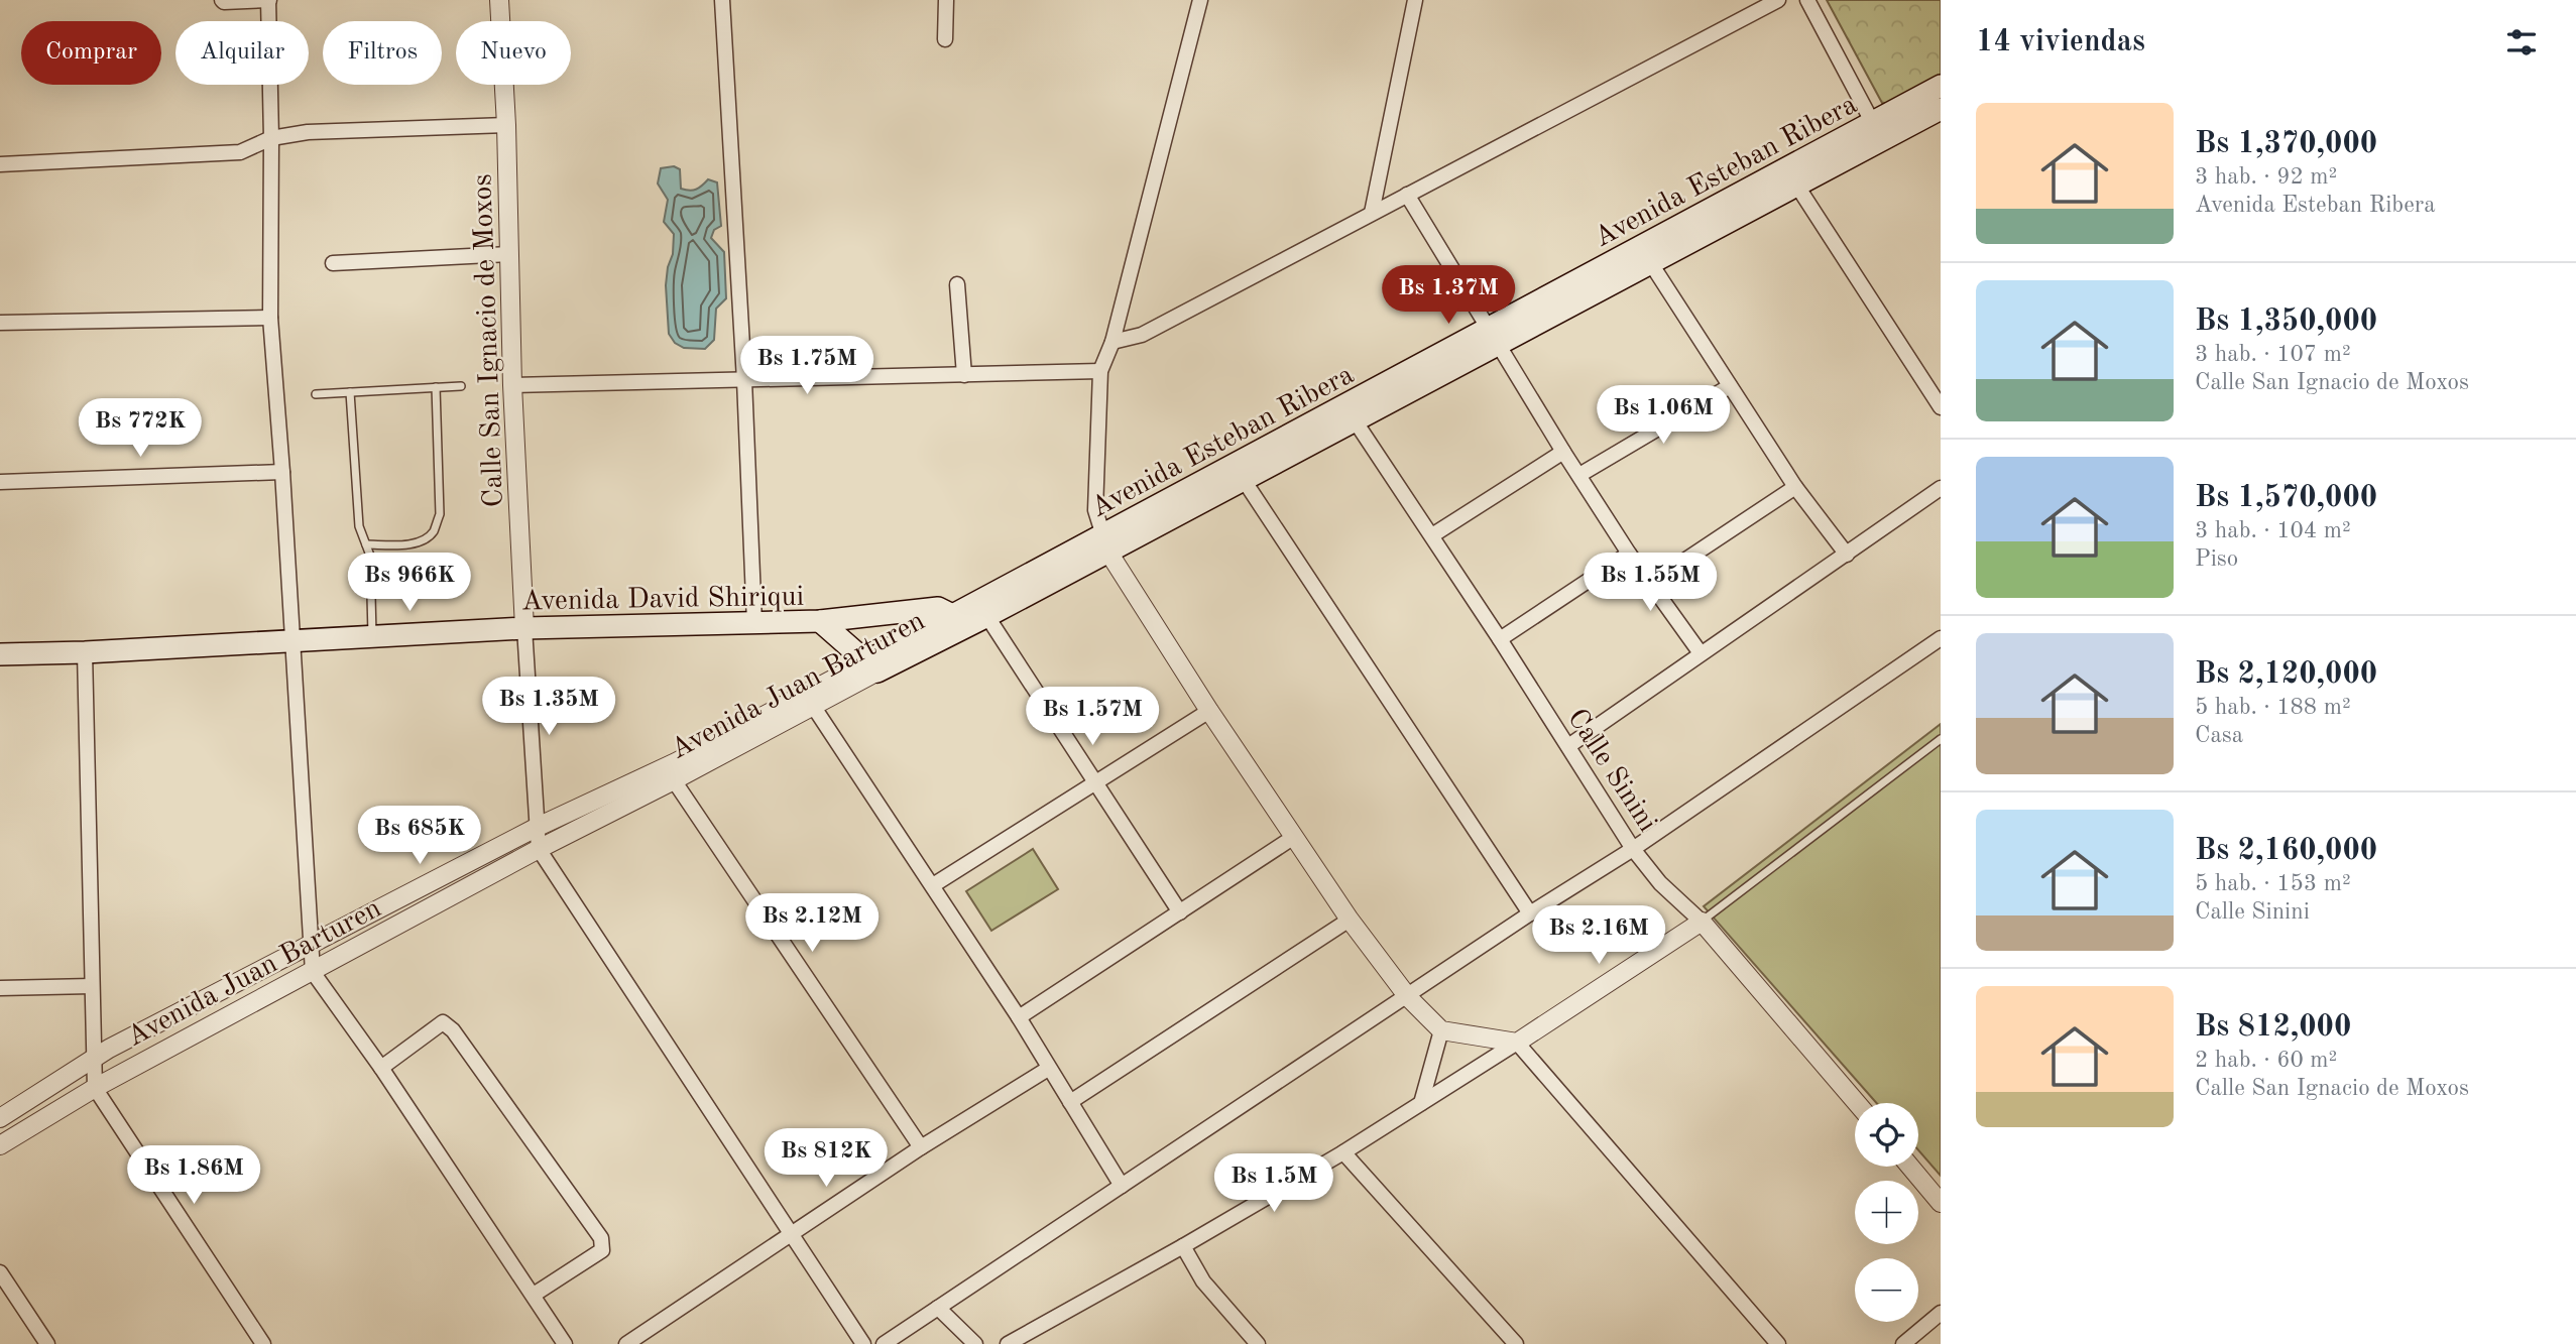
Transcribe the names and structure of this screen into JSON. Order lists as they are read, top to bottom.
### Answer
{
  "streets": {
    "main road": ["Avenida Esteban Ribera", "Avenida David Shiriqui", "Avenida Juan Barturen"],
    "street": ["Calle San Ignacio de Moxos", "Calle Sinini"]
  },
  "crossings": [
    ["Avenida Esteban Ribera", "Avenida Juan Barturen"],
    ["Avenida Esteban Ribera", "Calle Sinini"],
    ["Calle San Ignacio de Moxos", "Avenida David Shiriqui"],
    ["Calle San Ignacio de Moxos", "Avenida Juan Barturen"],
    ["Avenida David Shiriqui", "Avenida Juan Barturen"]
  ],
  "page": {
    "heading": "14 viviendas",
    "chip": [
      "Comprar",
      "Alquilar",
      "Filtros",
      "Nuevo"
    ],
    "list": [
      {
        "name": "Bs 1,370,000",
        "note": "3 hab. · 92 m² · Avenida Esteban Ribera"
      },
      {
        "name": "Bs 1,350,000",
        "note": "3 hab. · 107 m² · Calle San Ignacio de Moxos"
      },
      {
        "name": "Bs 1,570,000",
        "note": "3 hab. · 104 m² · Piso"
      },
      {
        "name": "Bs 2,120,000",
        "note": "5 hab. · 188 m² · Casa"
      },
      {
        "name": "Bs 2,160,000",
        "note": "5 hab. · 153 m² · Calle Sinini"
      },
      {
        "name": "Bs 812,000",
        "note": "2 hab. · 60 m² · Calle San Ignacio de Moxos"
      }
    ],
    "price": [
      "Bs 1.37M",
      "Bs 1.75M",
      "Bs 1.06M",
      "Bs 772K",
      "Bs 966K",
      "Bs 1.55M",
      "Bs 1.35M",
      "Bs 1.57M",
      "Bs 685K",
      "Bs 2.12M",
      "Bs 2.16M",
      "Bs 812K",
      "Bs 1.86M",
      "Bs 1.5M"
    ],
    "map_buttons": ["+", "−"]
  }
}
